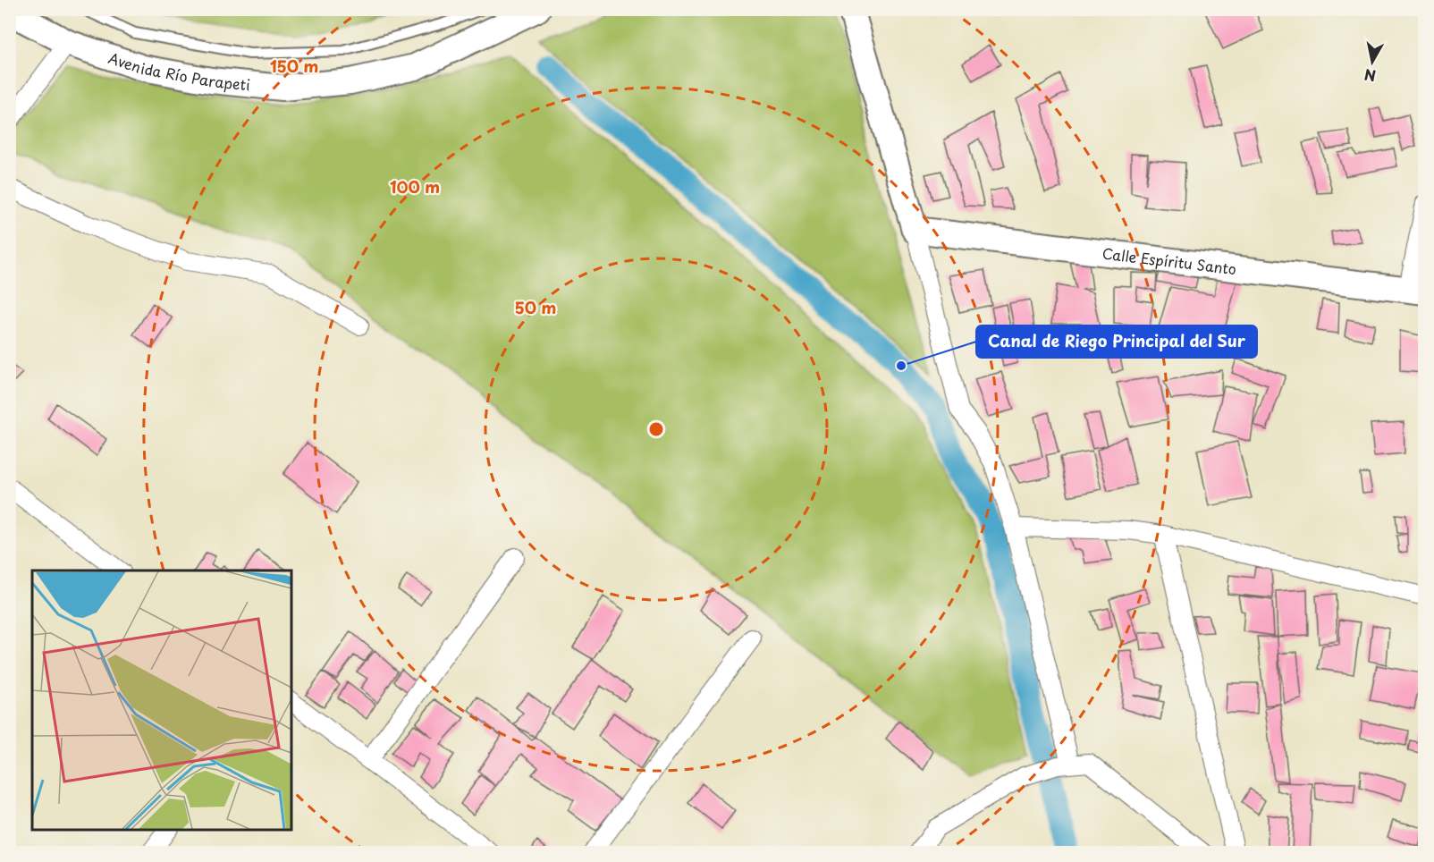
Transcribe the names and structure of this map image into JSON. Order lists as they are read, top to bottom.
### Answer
{
  "streets": {
    "main road": ["Avenida Río Parapeti", "Calle Espíritu Santo"]
  },
  "places": ["Canal de Riego Principal del Sur"],
  "north": "bottom",
  "rings": ["150 m", "100 m", "50 m"]
}
